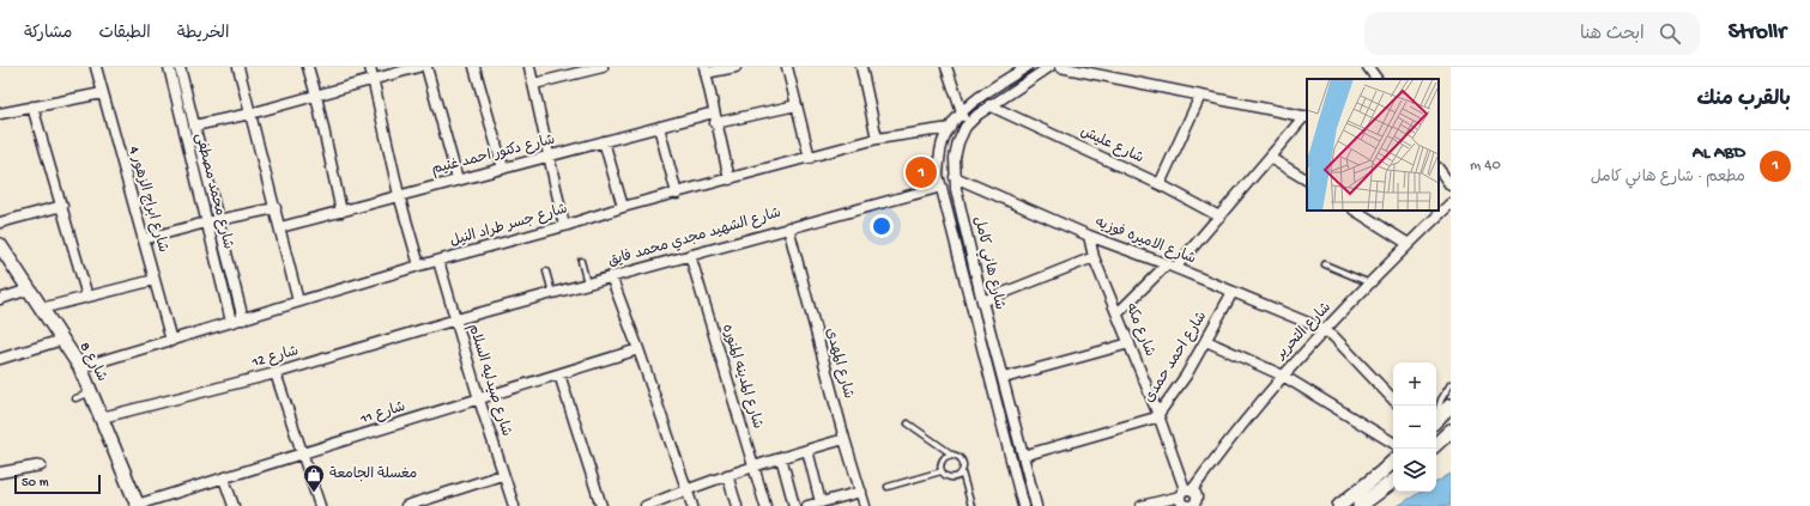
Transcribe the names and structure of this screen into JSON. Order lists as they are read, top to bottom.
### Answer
{
  "streets": {
    "street": [
      "شارع عليش",
      "شارع دكتور احمد غنيم",
      "شارع محمد مصطفى",
      "شارع ابراج الزهور 4",
      "شارع جسر طراد النيل",
      "شارع الشهيد مجدي محمد فايق",
      "شارع الاميره فوزيه",
      "شارع هاني كامل",
      "شارع مكه",
      "شارع التحرير",
      "شارع 12",
      "شارع احمد حمدى",
      "شارع 8",
      "شارع المهدى",
      "شارع المدينه المنوره",
      "شارع صيدليه السلام",
      "شارع 11"
    ]
  },
  "crossings": [
    ["شارع عليش", "شارع هاني كامل"],
    ["شارع محمد مصطفى", "شارع جسر طراد النيل"],
    ["شارع ابراج الزهور 4", "شارع جسر طراد النيل"],
    ["شارع جسر طراد النيل", "شارع هاني كامل"],
    ["شارع جسر طراد النيل", "شارع 8"],
    ["شارع جسر طراد النيل", "شارع صيدليه السلام"],
    ["شارع الشهيد مجدي محمد فايق", "شارع هاني كامل"],
    ["شارع الشهيد مجدي محمد فايق", "شارع 12"],
    ["شارع الشهيد مجدي محمد فايق", "شارع المهدى"],
    ["شارع الشهيد مجدي محمد فايق", "شارع المدينه المنوره"],
    ["شارع الشهيد مجدي محمد فايق", "شارع صيدليه السلام"],
    ["شارع الاميره فوزيه", "شارع هاني كامل"],
    ["شارع الاميره فوزيه", "شارع مكه"],
    ["شارع الاميره فوزيه", "شارع التحرير"],
    ["شارع الاميره فوزيه", "شارع احمد حمدى"],
    ["شارع هاني كامل", "شارع احمد حمدى"],
    ["شارع مكه", "شارع التحرير"],
    ["شارع مكه", "شارع احمد حمدى"],
    ["شارع 12", "شارع 8"],
    ["شارع 12", "شارع صيدليه السلام"],
    ["شارع 8", "شارع 11"],
    ["شارع صيدليه السلام", "شارع 11"]
  ],
  "places": {
    "shop": ["مغسلة الجامعة"]
  },
  "scale_bar": "50 m",
  "page": {
    "header": "Strollr",
    "search": "ابحث هنا",
    "nav": ["الخريطة", "الطبقات", "مشاركة"],
    "heading": "بالقرب منك",
    "list": [
      {
        "mark": "1",
        "name": "AL ABD",
        "note": "مطعم · شارع هاني كامل",
        "value": "40 m"
      }
    ],
    "pins": "1",
    "map_buttons": ["+", "−"],
    "scale": "50 m"
  }
}
